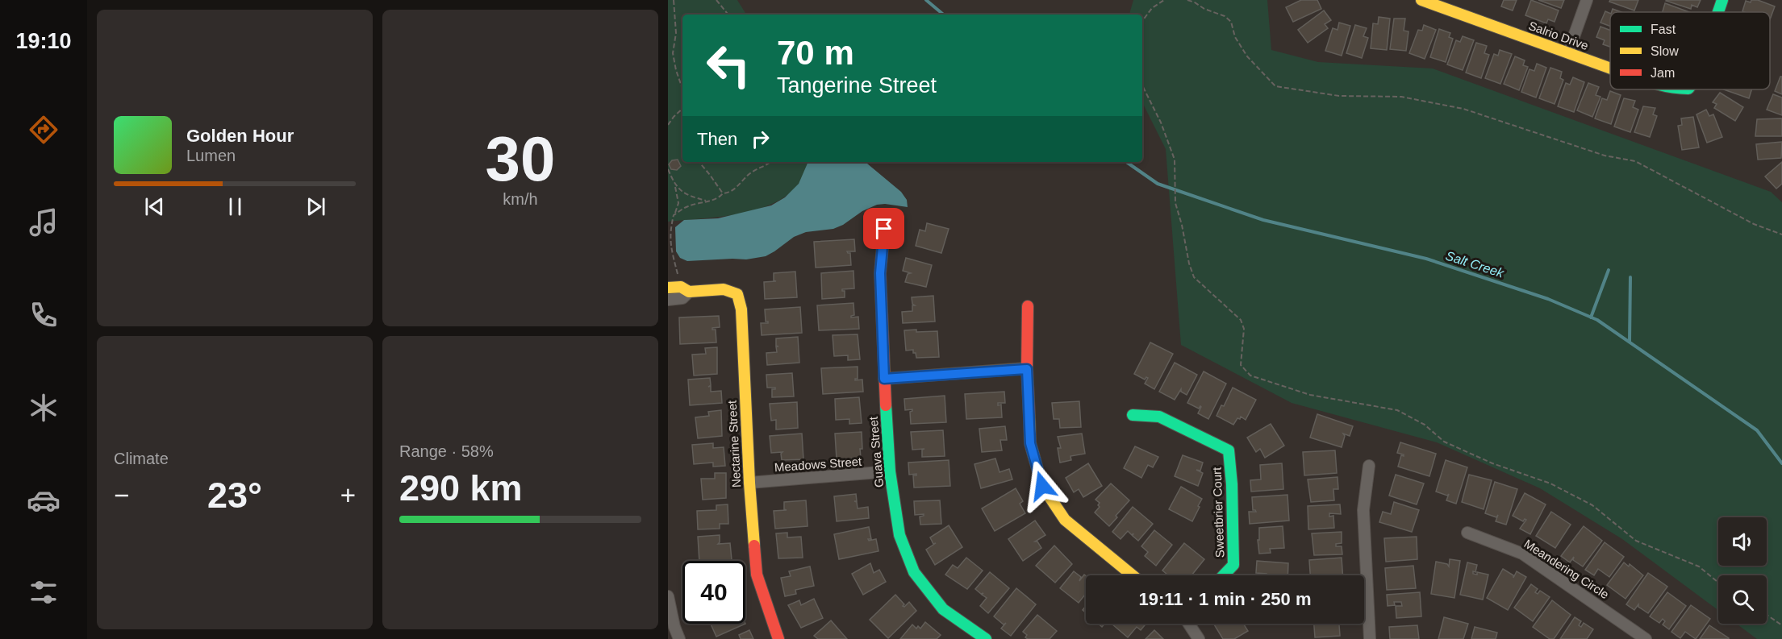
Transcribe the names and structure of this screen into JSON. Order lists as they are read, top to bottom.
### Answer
{
  "streets": {
    "street": [
      "Salrio Drive",
      "Nectarine Street",
      "Guava Street",
      "Meadows Street",
      "Sweetbrier Court",
      "Meandering Circle"
    ]
  },
  "crossings": [
    ["Nectarine Street", "Meadows Street"],
    ["Guava Street", "Meadows Street"]
  ],
  "water": ["Salt Creek"],
  "legend": ["Fast", "Slow", "Jam"],
  "page": {
    "tabs": "19:10",
    "tile": [
      ["30", "km/h"],
      "Climate",
      ["Range · 58%", "290 km"]
    ],
    "turn": ["70 m", "Tangerine Street"],
    "song": ["Golden Hour", "Lumen"],
    "then": "Then",
    "heat": ["−", "23°", "+"],
    "limit": "40",
    "trip": "19:11 · 1 min · 250 m"
  }
}
